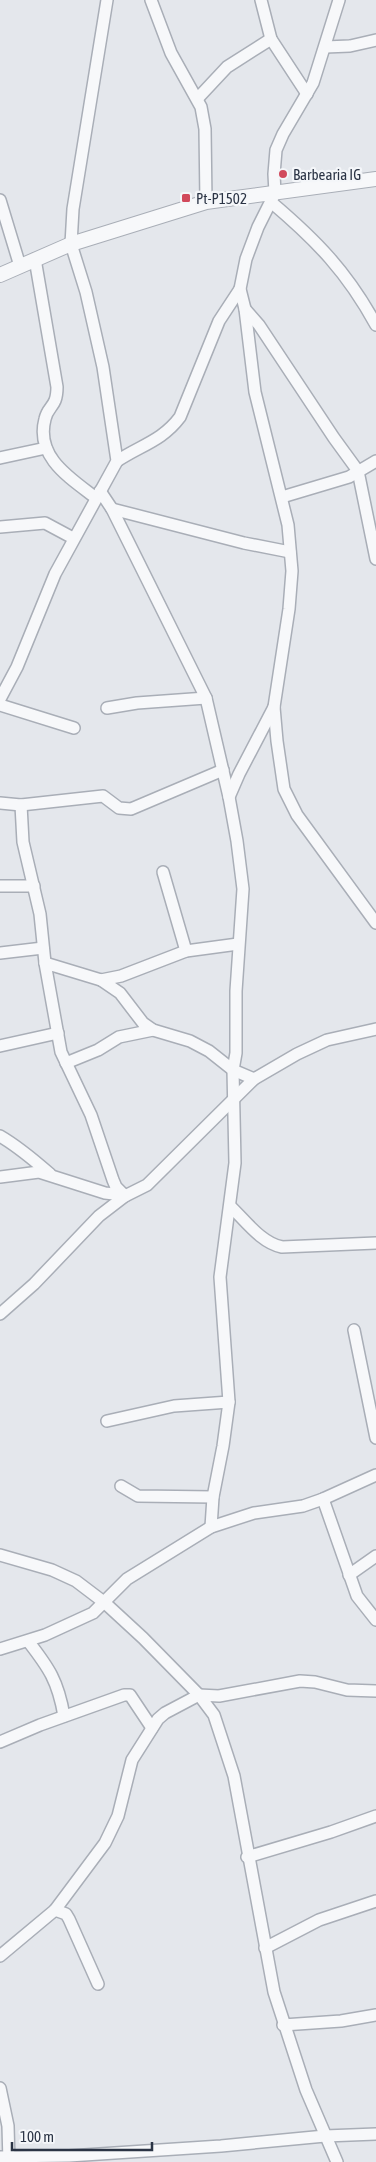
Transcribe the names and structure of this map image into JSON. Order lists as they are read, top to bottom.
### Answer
{
  "places": {
    "other": ["Barbearia IG"],
    "transit": ["Pt-P1502"]
  },
  "scale_bar": "100 m"
}
